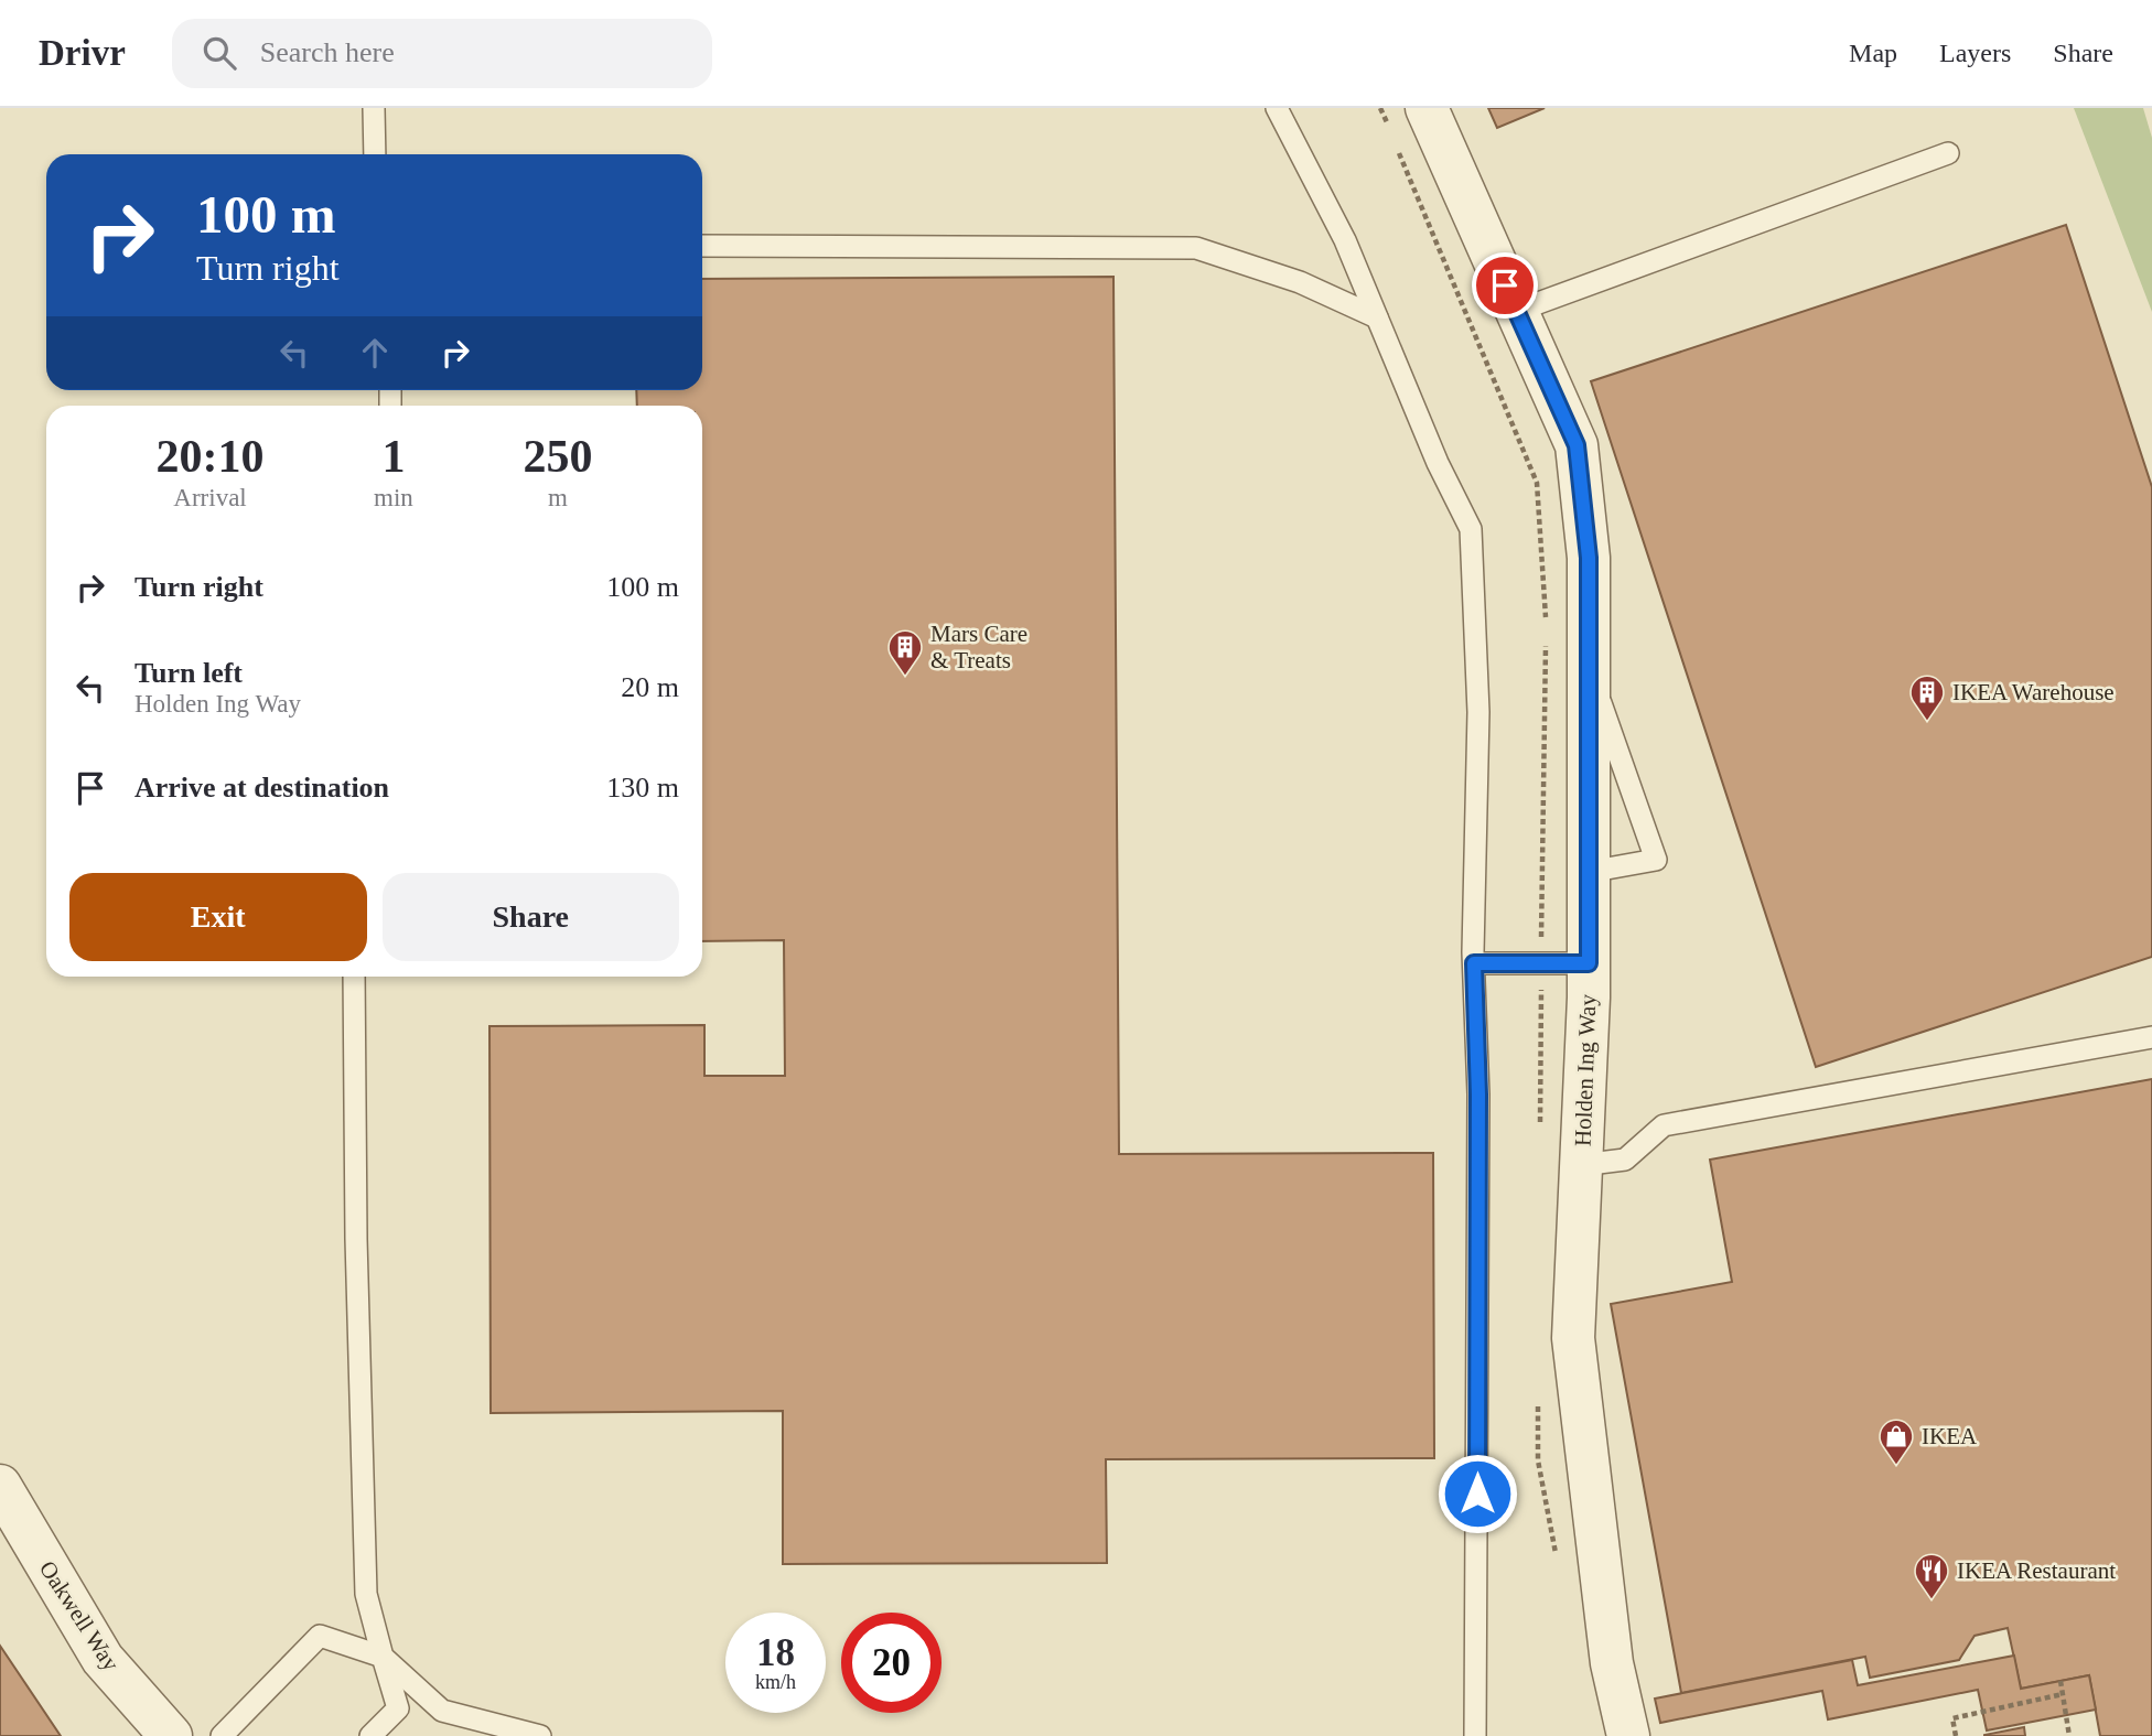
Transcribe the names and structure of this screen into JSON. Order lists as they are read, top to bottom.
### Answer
{
  "streets": {
    "street": ["Holden Ing Way", "Oakwell Way"]
  },
  "places": {
    "building": ["Mars Care & Treats", "IKEA Warehouse"],
    "shop": ["IKEA"],
    "restaurant": ["IKEA Restaurant"]
  },
  "page": {
    "header": "Drivr",
    "search": "Search here",
    "nav": ["Map", "Layers", "Share"],
    "turn": ["100 m", "Turn right"],
    "eta": [
      "20:10",
      "Arrival",
      "1",
      "min",
      "250",
      "m"
    ],
    "list": [
      {
        "name": "Turn right",
        "value": "100 m"
      },
      {
        "name": "Turn left",
        "note": "Holden Ing Way",
        "value": "20 m"
      },
      {
        "name": "Arrive at destination",
        "value": "130 m"
      }
    ],
    "buttons": ["Exit", "Share"],
    "speed": "18 km/h",
    "limit": "20"
  }
}
